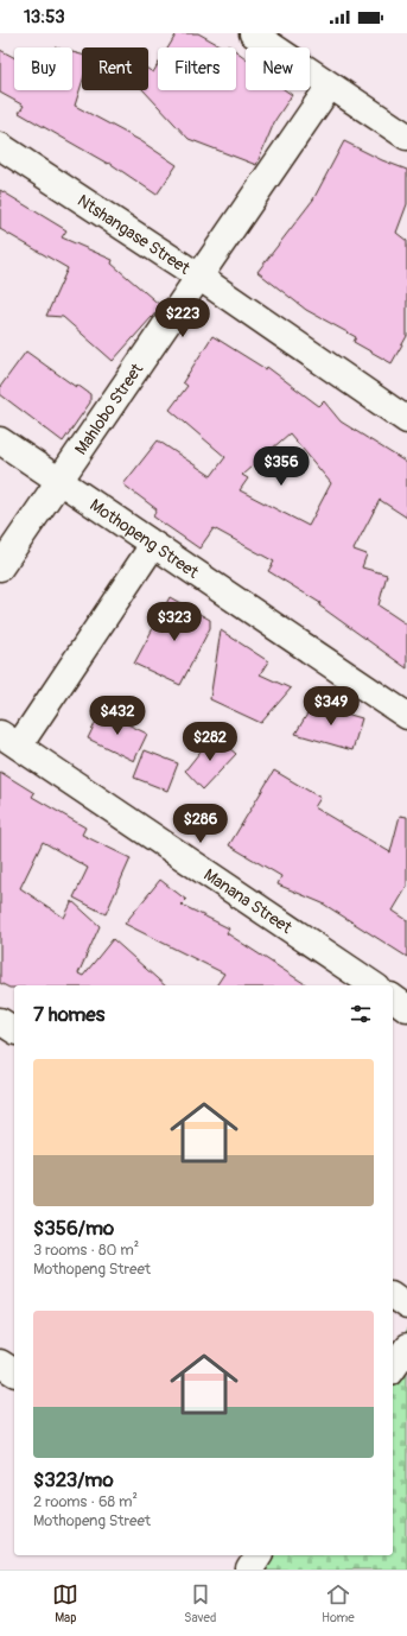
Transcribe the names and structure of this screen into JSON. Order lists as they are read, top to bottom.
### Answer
{
  "streets": {
    "street": [
      "Ntshangase Street",
      "Mahlobo Street",
      "Mothopeng Street",
      "Manana Street"
    ]
  },
  "crossings": [
    ["Ntshangase Street", "Mahlobo Street"],
    ["Mahlobo Street", "Mothopeng Street"]
  ],
  "page": {
    "status": "13:53",
    "chip": [
      "Buy",
      "Rent",
      "Filters",
      "New"
    ],
    "price": [
      "$223",
      "$356",
      "$323",
      "$349",
      "$432",
      "$282",
      "$286"
    ],
    "heading": "7 homes",
    "list": [
      {
        "name": "$356/mo",
        "note": "3 rooms · 80 m² · Mothopeng Street"
      },
      {
        "name": "$323/mo",
        "note": "2 rooms · 68 m² · Mothopeng Street"
      }
    ],
    "tabs": ["Map", "Saved", "Home"]
  }
}
